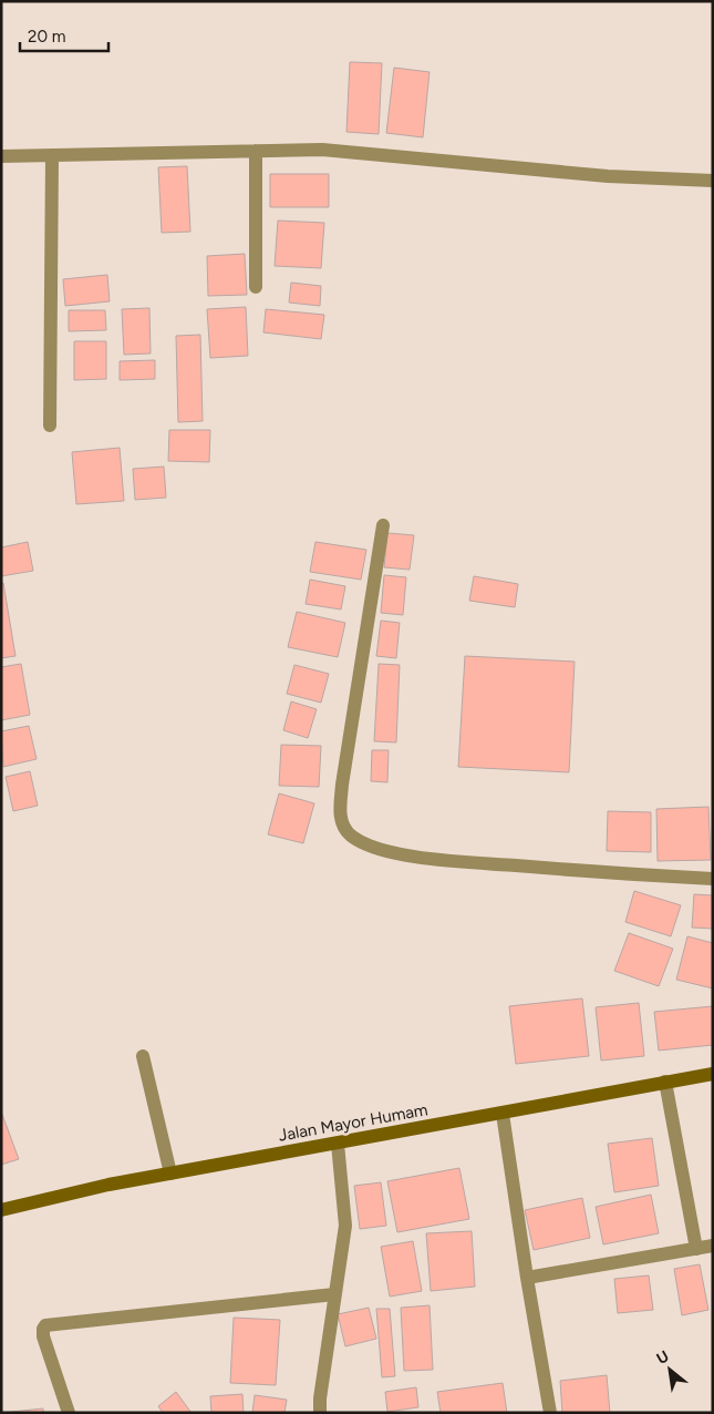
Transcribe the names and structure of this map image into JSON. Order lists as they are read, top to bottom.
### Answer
{
  "streets": {
    "main road": ["Jalan Mayor Humam"]
  },
  "scale_bar": "20 m",
  "north": "top left"
}
